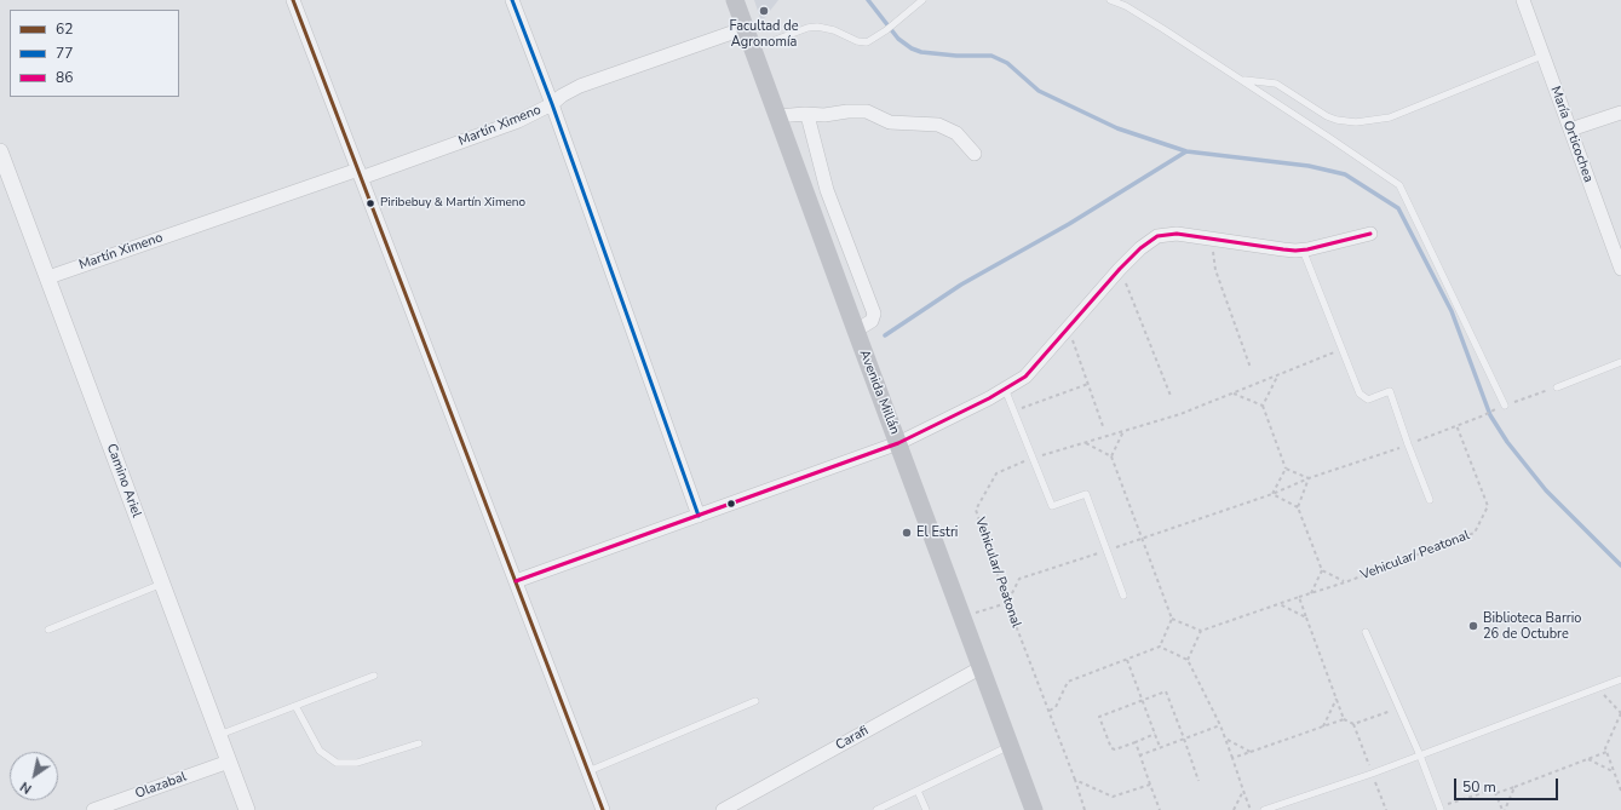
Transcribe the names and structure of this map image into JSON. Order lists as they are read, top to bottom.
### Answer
{
  "streets": {
    "main road": ["Avenida Millán"],
    "street": [
      "Martín Ximeno",
      "María Orticochea",
      "Camino Ariel",
      "Carafi",
      "Olazabal"
    ],
    "path": ["Vehicular/ Peatonal"]
  },
  "crossings": [
    ["Martín Ximeno", "Avenida Millán"],
    ["Martín Ximeno", "Camino Ariel"],
    ["Avenida Millán", "Carafi"],
    ["Camino Ariel", "Olazabal"]
  ],
  "places": [
    "Facultad de Agronomía",
    "Piribebuy & Martín Ximeno",
    "El Estri",
    "Biblioteca Barrio 26 de Octubre"
  ],
  "lines": ["transit line 62", "transit line 77", "transit line 86"],
  "legend": ["62", "77", "86"],
  "scale_bar": "50 m",
  "north": "bottom left"
}
